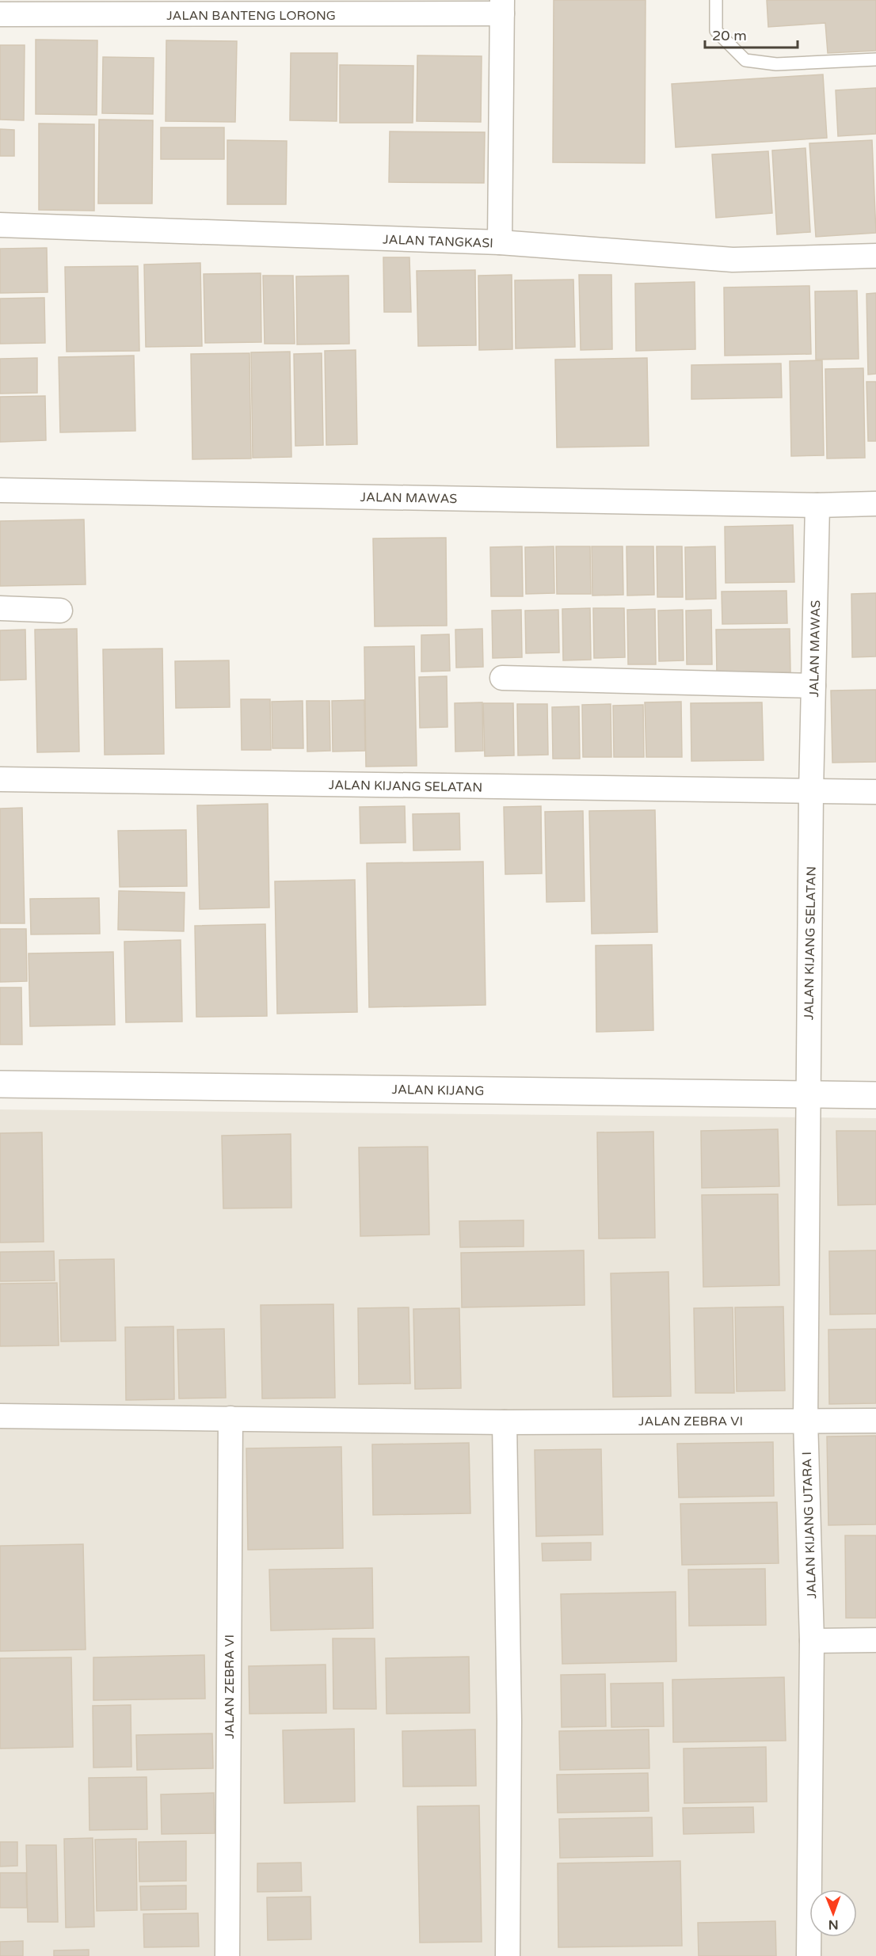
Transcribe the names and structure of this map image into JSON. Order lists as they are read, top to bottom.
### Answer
{
  "streets": {
    "street": [
      "JALAN BANTENG LORONG",
      "JALAN TANGKASI",
      "JALAN MAWAS",
      "JALAN KIJANG SELATAN",
      "JALAN KIJANG",
      "JALAN ZEBRA VI",
      "JALAN KIJANG UTARA I"
    ]
  },
  "crossings": [
    ["JALAN BANTENG LORONG", "JALAN TANGKASI"],
    ["JALAN MAWAS", "JALAN KIJANG SELATAN"],
    ["JALAN KIJANG SELATAN", "JALAN KIJANG"],
    ["JALAN KIJANG SELATAN", "JALAN KIJANG UTARA I"],
    ["JALAN KIJANG", "JALAN KIJANG UTARA I"],
    ["JALAN ZEBRA VI", "JALAN KIJANG UTARA I"]
  ],
  "scale_bar": "20 m",
  "north": "bottom"
}
